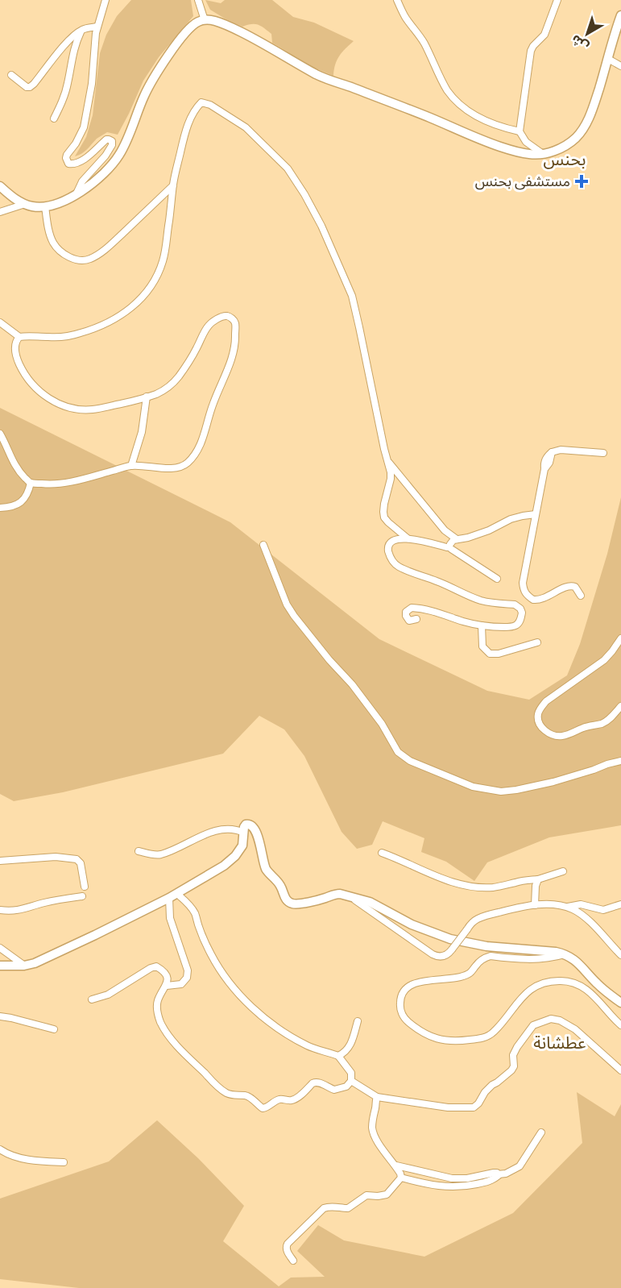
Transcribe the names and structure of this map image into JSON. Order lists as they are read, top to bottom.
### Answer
{
  "districts": ["بحنس", "عطشانة"],
  "places": {
    "health": ["مستشفى بحنس"]
  },
  "north": "bottom left"
}
